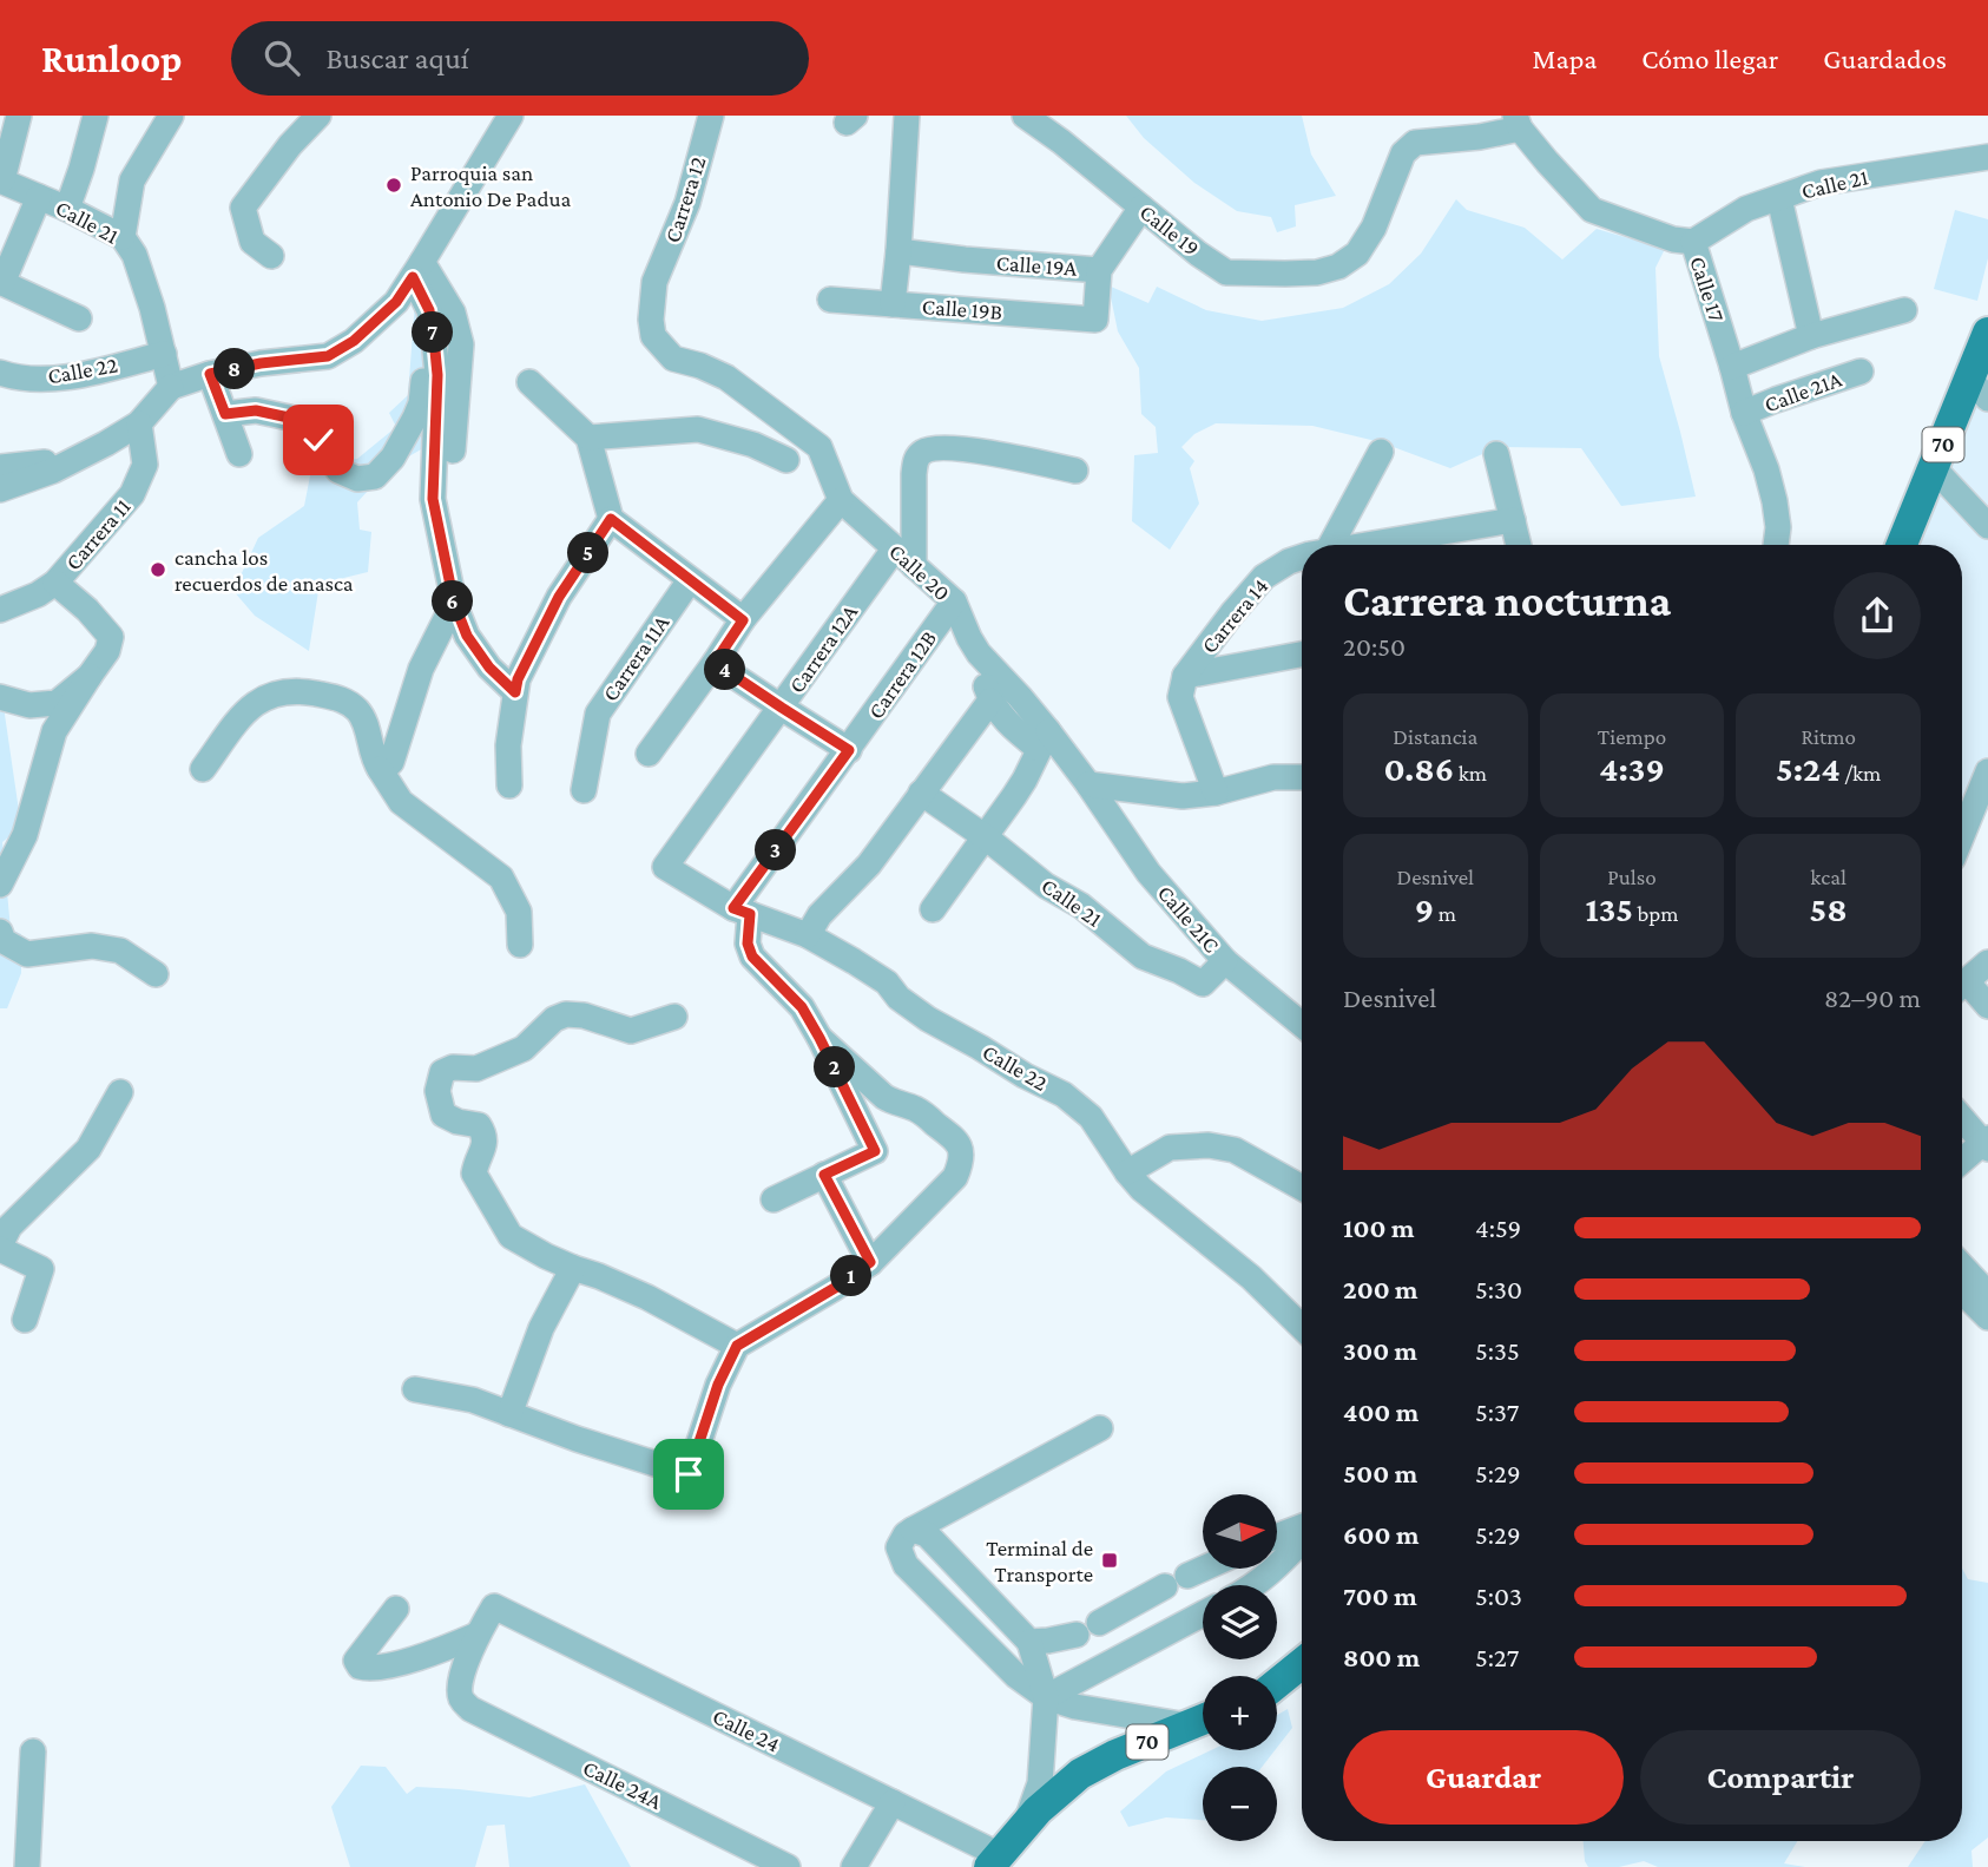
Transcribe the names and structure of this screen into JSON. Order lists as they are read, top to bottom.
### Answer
{
  "streets": {
    "main road": ["70"],
    "street": [
      "Calle 21",
      "Carrera 12",
      "Calle 19",
      "Calle 19A",
      "Calle 17",
      "Calle 19B",
      "Calle 22",
      "Calle 21A",
      "Carrera 11",
      "Calle 20",
      "Carrera 14",
      "Carrera 12A",
      "Carrera 11A",
      "Carrera 12B",
      "Calle 21C",
      "Calle 24",
      "Calle 24A"
    ]
  },
  "crossings": [
    ["Calle 21", "Calle 17"],
    ["Calle 21", "Calle 22"],
    ["Calle 21", "Calle 21C"],
    ["Carrera 12", "Calle 20"],
    ["Calle 19", "Calle 19A"],
    ["Calle 19", "Calle 17"],
    ["Calle 19A", "Calle 19B"],
    ["Calle 17", "Calle 21A"],
    ["Calle 22", "Carrera 12A"],
    ["Calle 22", "Carrera 12B"],
    ["70", "Calle 24"],
    ["Calle 20", "Carrera 12A"],
    ["Calle 20", "Carrera 12B"],
    ["Calle 20", "Calle 21C"],
    ["Calle 24", "Calle 24A"]
  ],
  "places": {
    "other": ["Parroquia san Antonio De Padua", "cancha los recuerdos de anasca"],
    "transit": ["Terminal de Transporte"]
  },
  "north": "right",
  "page": {
    "header": "Runloop",
    "search": "Buscar aquí",
    "nav": ["Mapa", "Cómo llegar", "Guardados"],
    "pins": [
      "7",
      "8",
      "5",
      "6",
      "4",
      "3",
      "2",
      "1"
    ],
    "heading": ["Carrera nocturna", "20:50"],
    "stats": [
      ["Distancia", "0.86 km"],
      ["Tiempo", "4:39"],
      ["Ritmo", "5:24 /km"],
      ["Desnivel", "9 m"],
      ["Pulso", "135 bpm"],
      ["kcal", "58"]
    ],
    "chart": ["Desnivel", "82–90 m"],
    "list": [
      {
        "name": "100 m",
        "note": "4:59"
      },
      {
        "name": "200 m",
        "note": "5:30"
      },
      {
        "name": "300 m",
        "note": "5:35"
      },
      {
        "name": "400 m",
        "note": "5:37"
      },
      {
        "name": "500 m",
        "note": "5:29"
      },
      {
        "name": "600 m",
        "note": "5:29"
      },
      {
        "name": "700 m",
        "note": "5:03"
      },
      {
        "name": "800 m",
        "note": "5:27"
      }
    ],
    "map_buttons": ["+", "−"],
    "buttons": ["Guardar", "Compartir"]
  }
}
